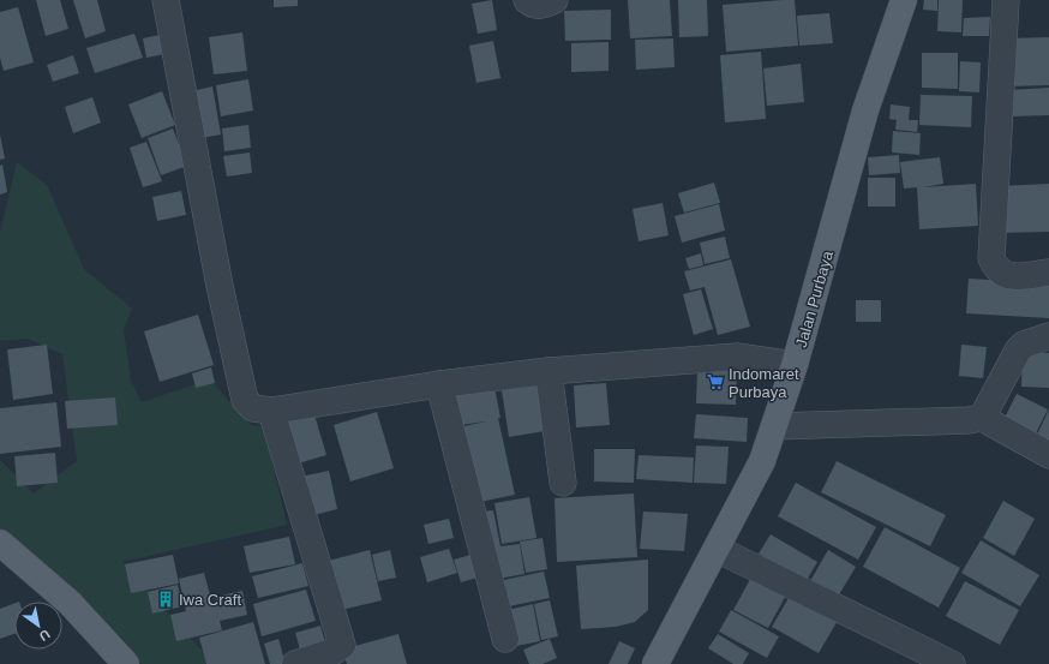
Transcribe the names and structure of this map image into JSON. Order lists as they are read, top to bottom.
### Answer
{
  "streets": {
    "main road": ["Jalan Purbaya"]
  },
  "places": {
    "supermarket": ["Indomaret Purbaya"],
    "building": ["Iwa Craft"]
  },
  "north": "bottom right"
}
